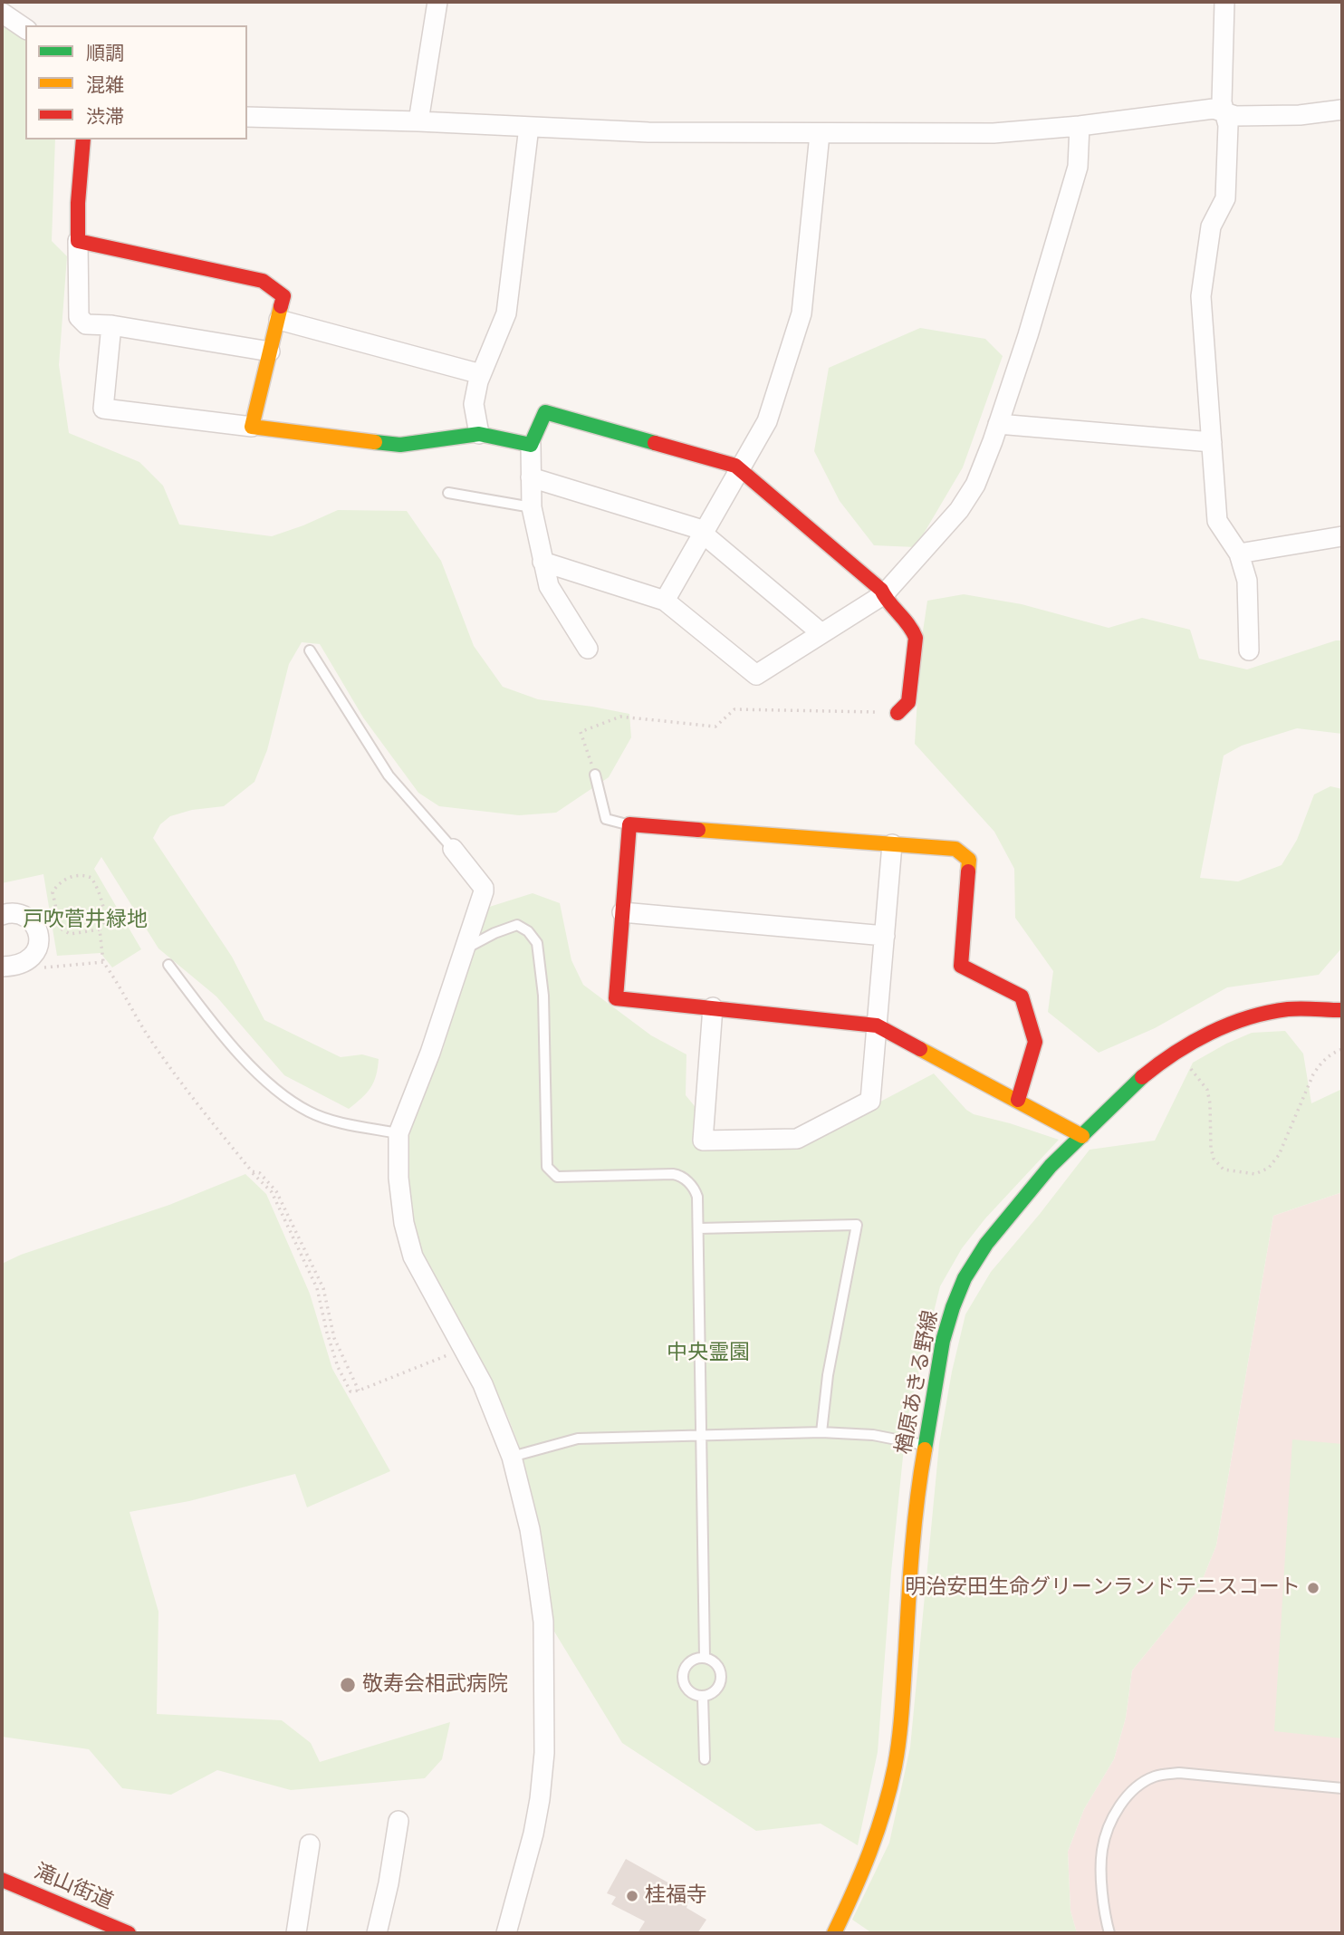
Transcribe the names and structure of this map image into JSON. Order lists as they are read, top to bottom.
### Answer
{
  "streets": {
    "main road": ["楢原あきる野線", "滝山街道"]
  },
  "parks": ["戸吹菅井緑地", "中央霊園"],
  "places": ["明治安田生命グリーンランドテニスコート", "敬寿会相武病院", "桂福寺"],
  "legend": ["順調", "混雑", "渋滞"]
}
